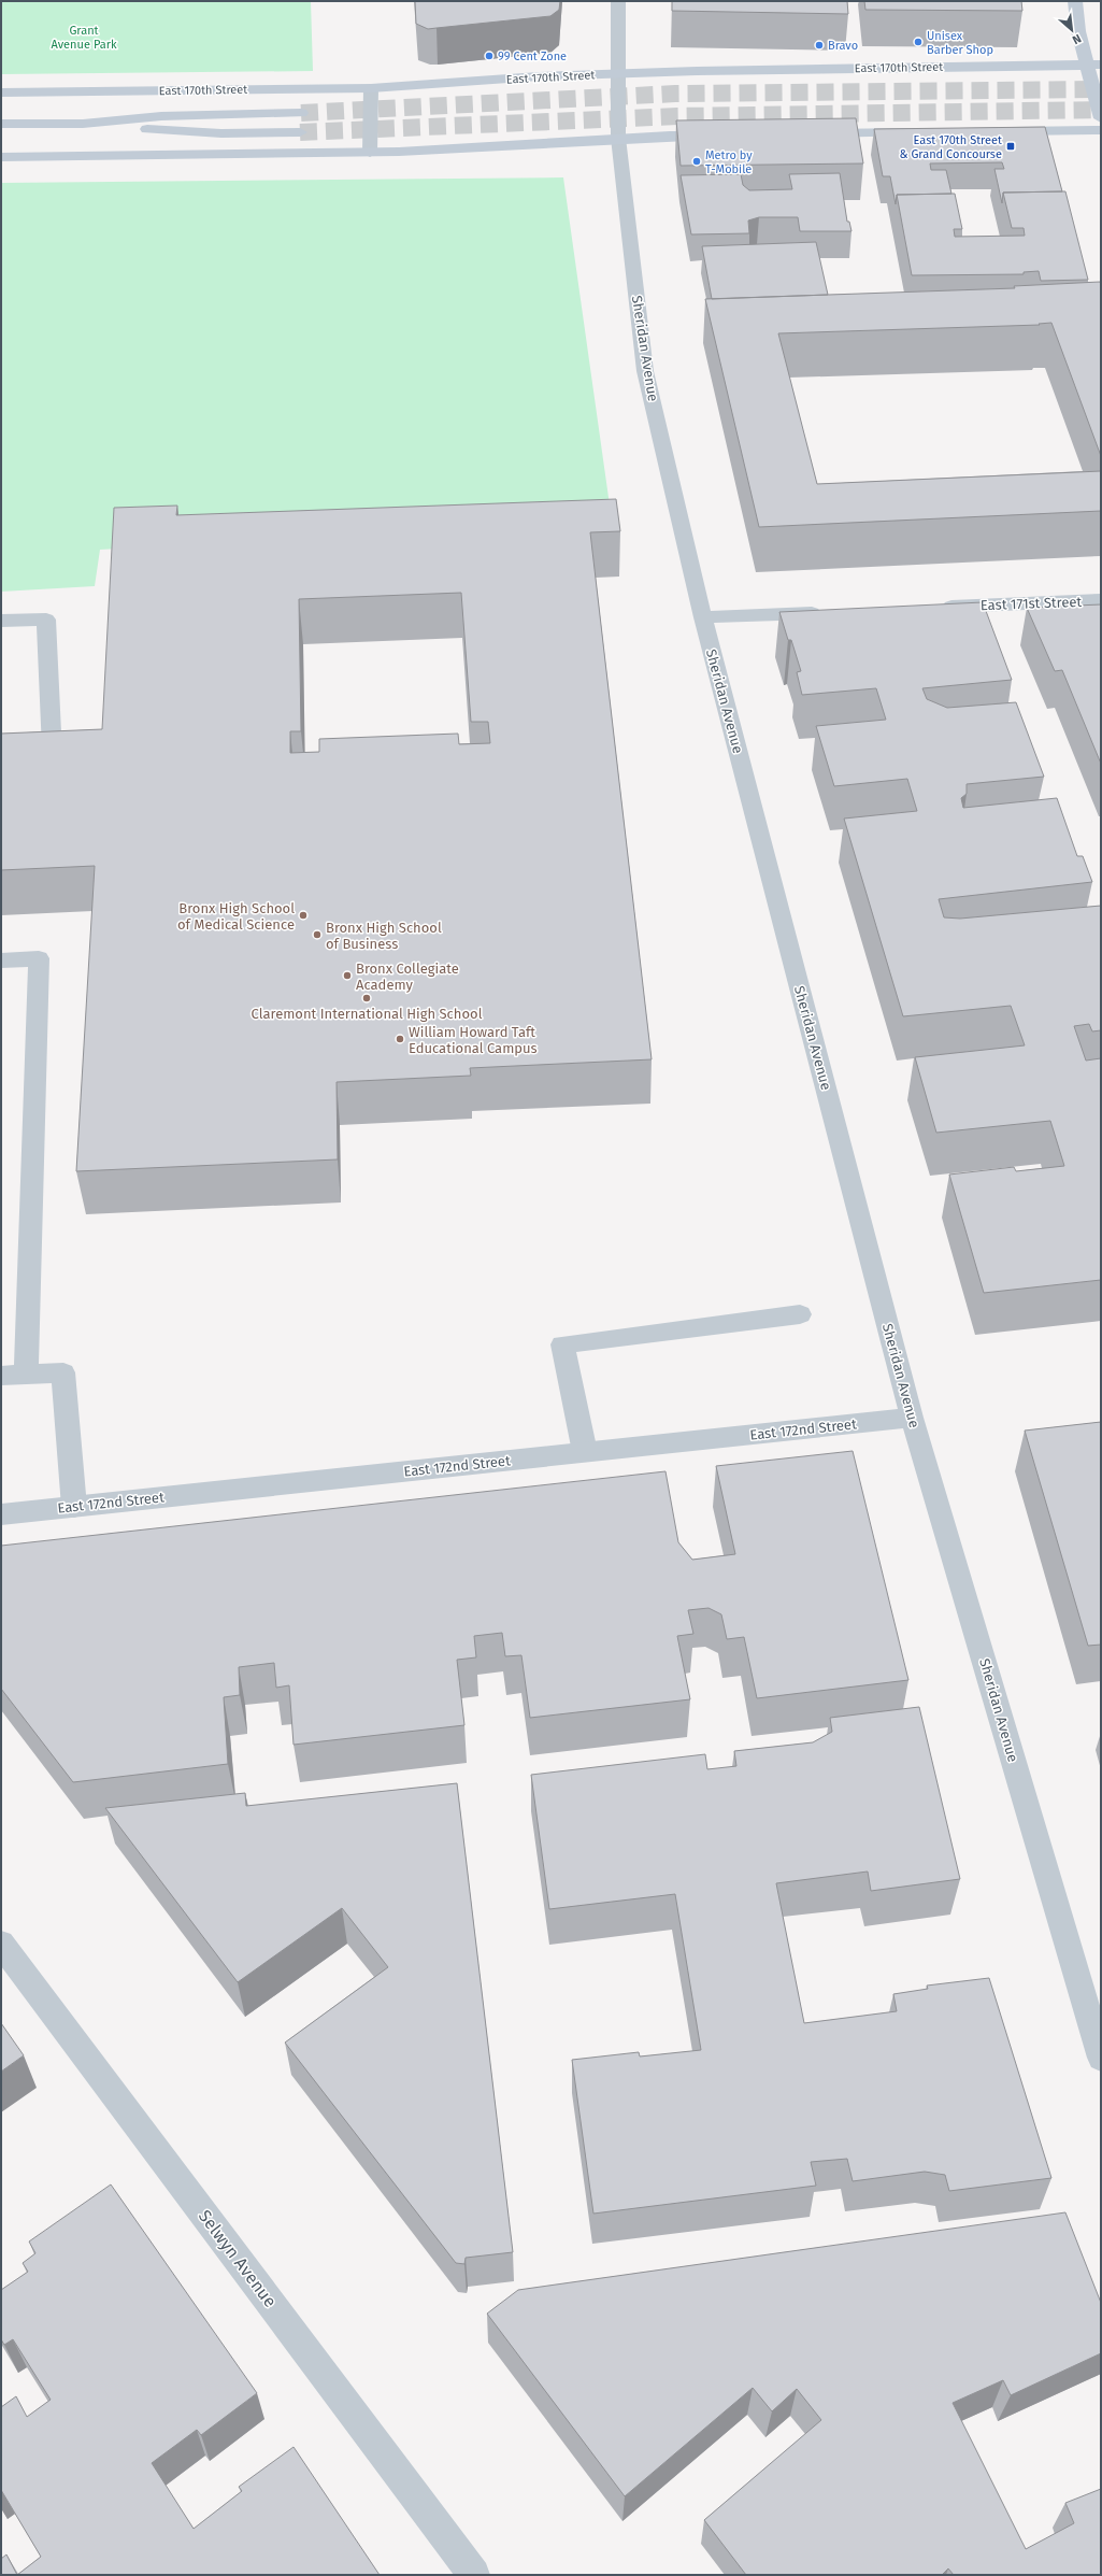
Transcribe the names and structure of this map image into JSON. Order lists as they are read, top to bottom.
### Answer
{
  "streets": {
    "street": [
      "East 170th Street",
      "Sheridan Avenue",
      "East 171st Street",
      "East 172nd Street",
      "Selwyn Avenue"
    ]
  },
  "crossings": [
    ["East 170th Street", "Sheridan Avenue"],
    ["Sheridan Avenue", "East 172nd Street"]
  ],
  "parks": ["Grant Avenue Park"],
  "places": {
    "other": [
      "Unisex Barber Shop",
      "Bravo",
      "99 Cent Zone",
      "Metro by T-Mobile",
      "Bronx High School of Medical Science",
      "Bronx High School of Business",
      "Bronx Collegiate Academy",
      "Claremont International High School",
      "William Howard Taft Educational Campus"
    ],
    "transit": ["East 170th Street & Grand Concourse"]
  },
  "north": "bottom right"
}
